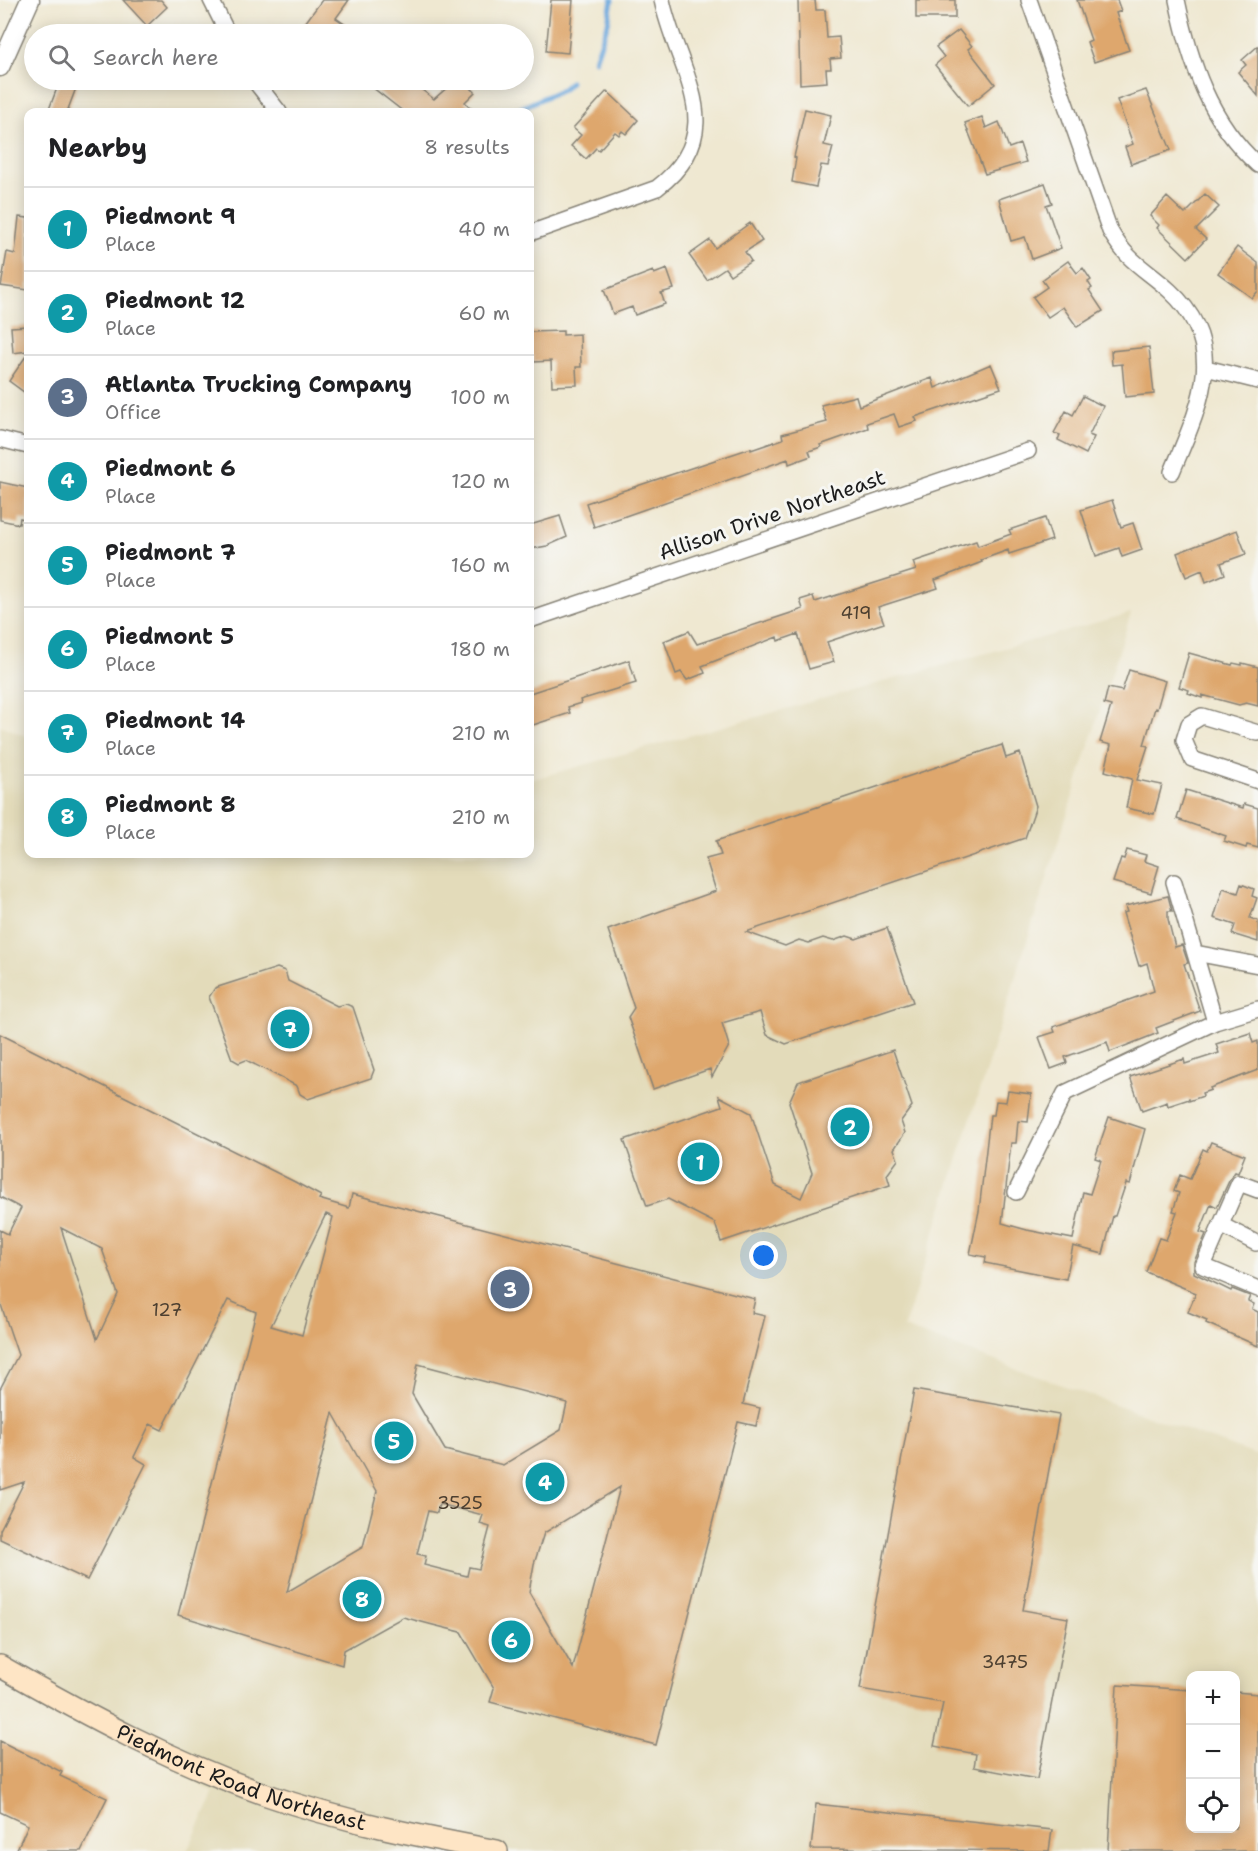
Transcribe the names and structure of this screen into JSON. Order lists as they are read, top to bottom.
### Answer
{
  "streets": {
    "main road": ["Piedmont Road Northeast"],
    "street": ["Allison Drive Northeast"]
  },
  "house_numbers": [
    "419",
    "127",
    "3525",
    "3475"
  ],
  "page": {
    "search": "Search here",
    "heading": ["Nearby", "8 results"],
    "list": [
      {
        "mark": "1",
        "name": "Piedmont 9",
        "note": "Place",
        "value": "40 m"
      },
      {
        "mark": "2",
        "name": "Piedmont 12",
        "note": "Place",
        "value": "60 m"
      },
      {
        "mark": "3",
        "name": "Atlanta Trucking Company",
        "note": "Office",
        "value": "100 m"
      },
      {
        "mark": "4",
        "name": "Piedmont 6",
        "note": "Place",
        "value": "120 m"
      },
      {
        "mark": "5",
        "name": "Piedmont 7",
        "note": "Place",
        "value": "160 m"
      },
      {
        "mark": "6",
        "name": "Piedmont 5",
        "note": "Place",
        "value": "180 m"
      },
      {
        "mark": "7",
        "name": "Piedmont 14",
        "note": "Place",
        "value": "210 m"
      },
      {
        "mark": "8",
        "name": "Piedmont 8",
        "note": "Place",
        "value": "210 m"
      }
    ],
    "pins": [
      "7",
      "2",
      "1",
      "3",
      "5",
      "4",
      "8",
      "6"
    ],
    "map_buttons": ["+", "−"]
  }
}
